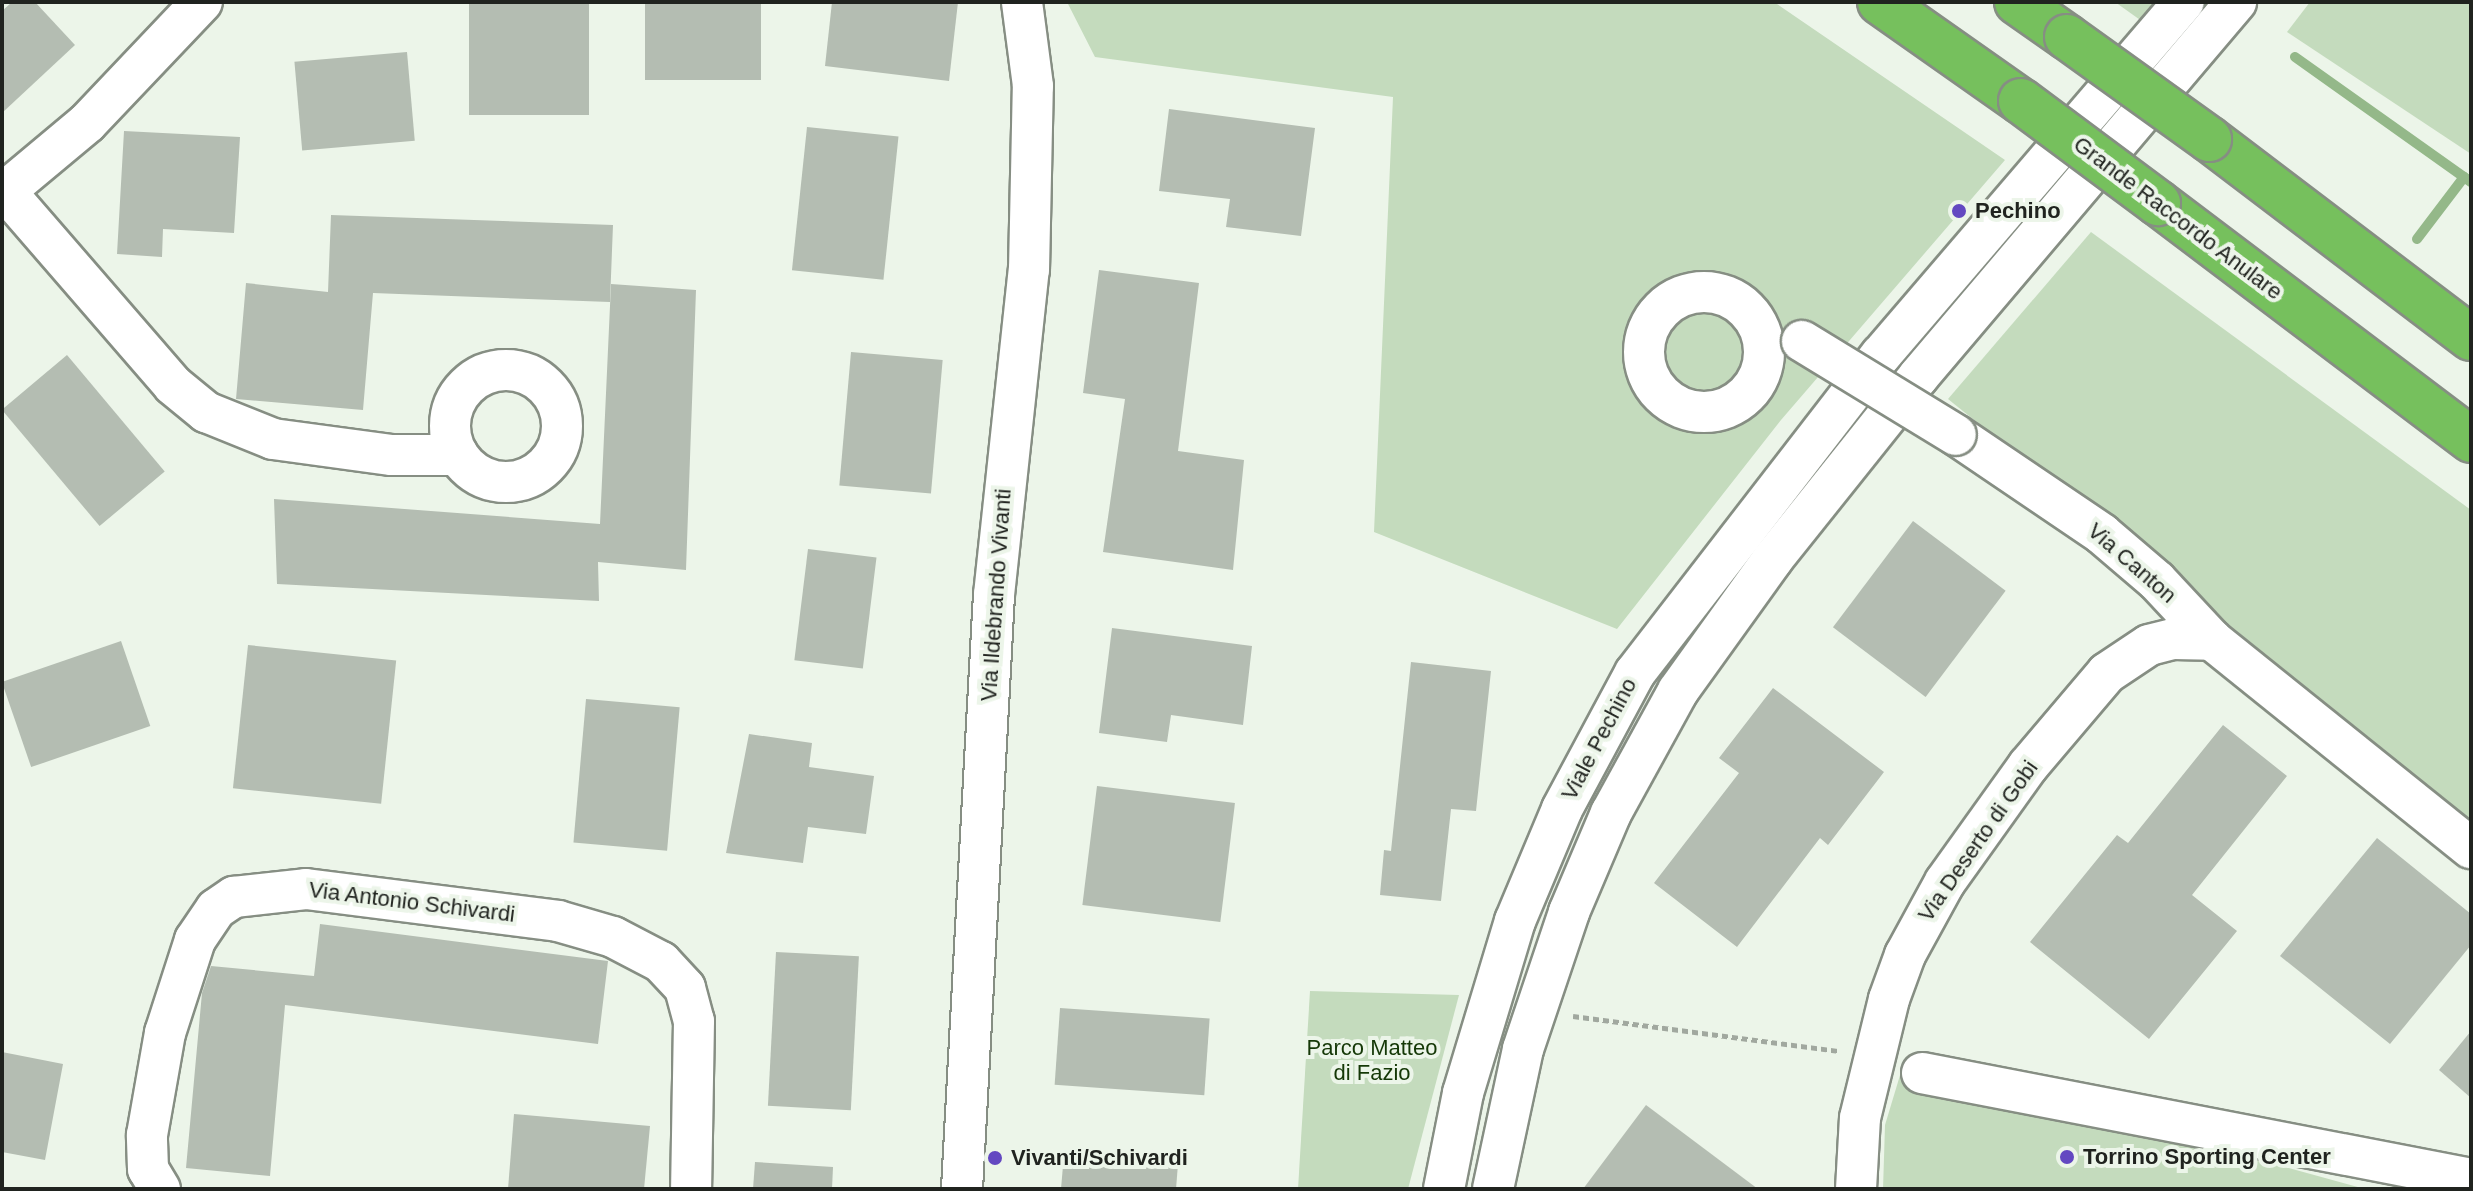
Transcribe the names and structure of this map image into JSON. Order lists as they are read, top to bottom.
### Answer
{
  "streets": {
    "highway": ["Grande Raccordo Anulare"],
    "street": [
      "Via Canton",
      "Via Ildebrando Vivanti",
      "Viale Pechino",
      "Via Deserto di Gobi",
      "Via Antonio Schivardi"
    ]
  },
  "crossings": [
    ["Via Canton", "Via Deserto di Gobi"]
  ],
  "parks": ["Parco Matteo di Fazio"],
  "places": ["Pechino", "Torrino Sporting Center", "Vivanti/Schivardi"]
}
